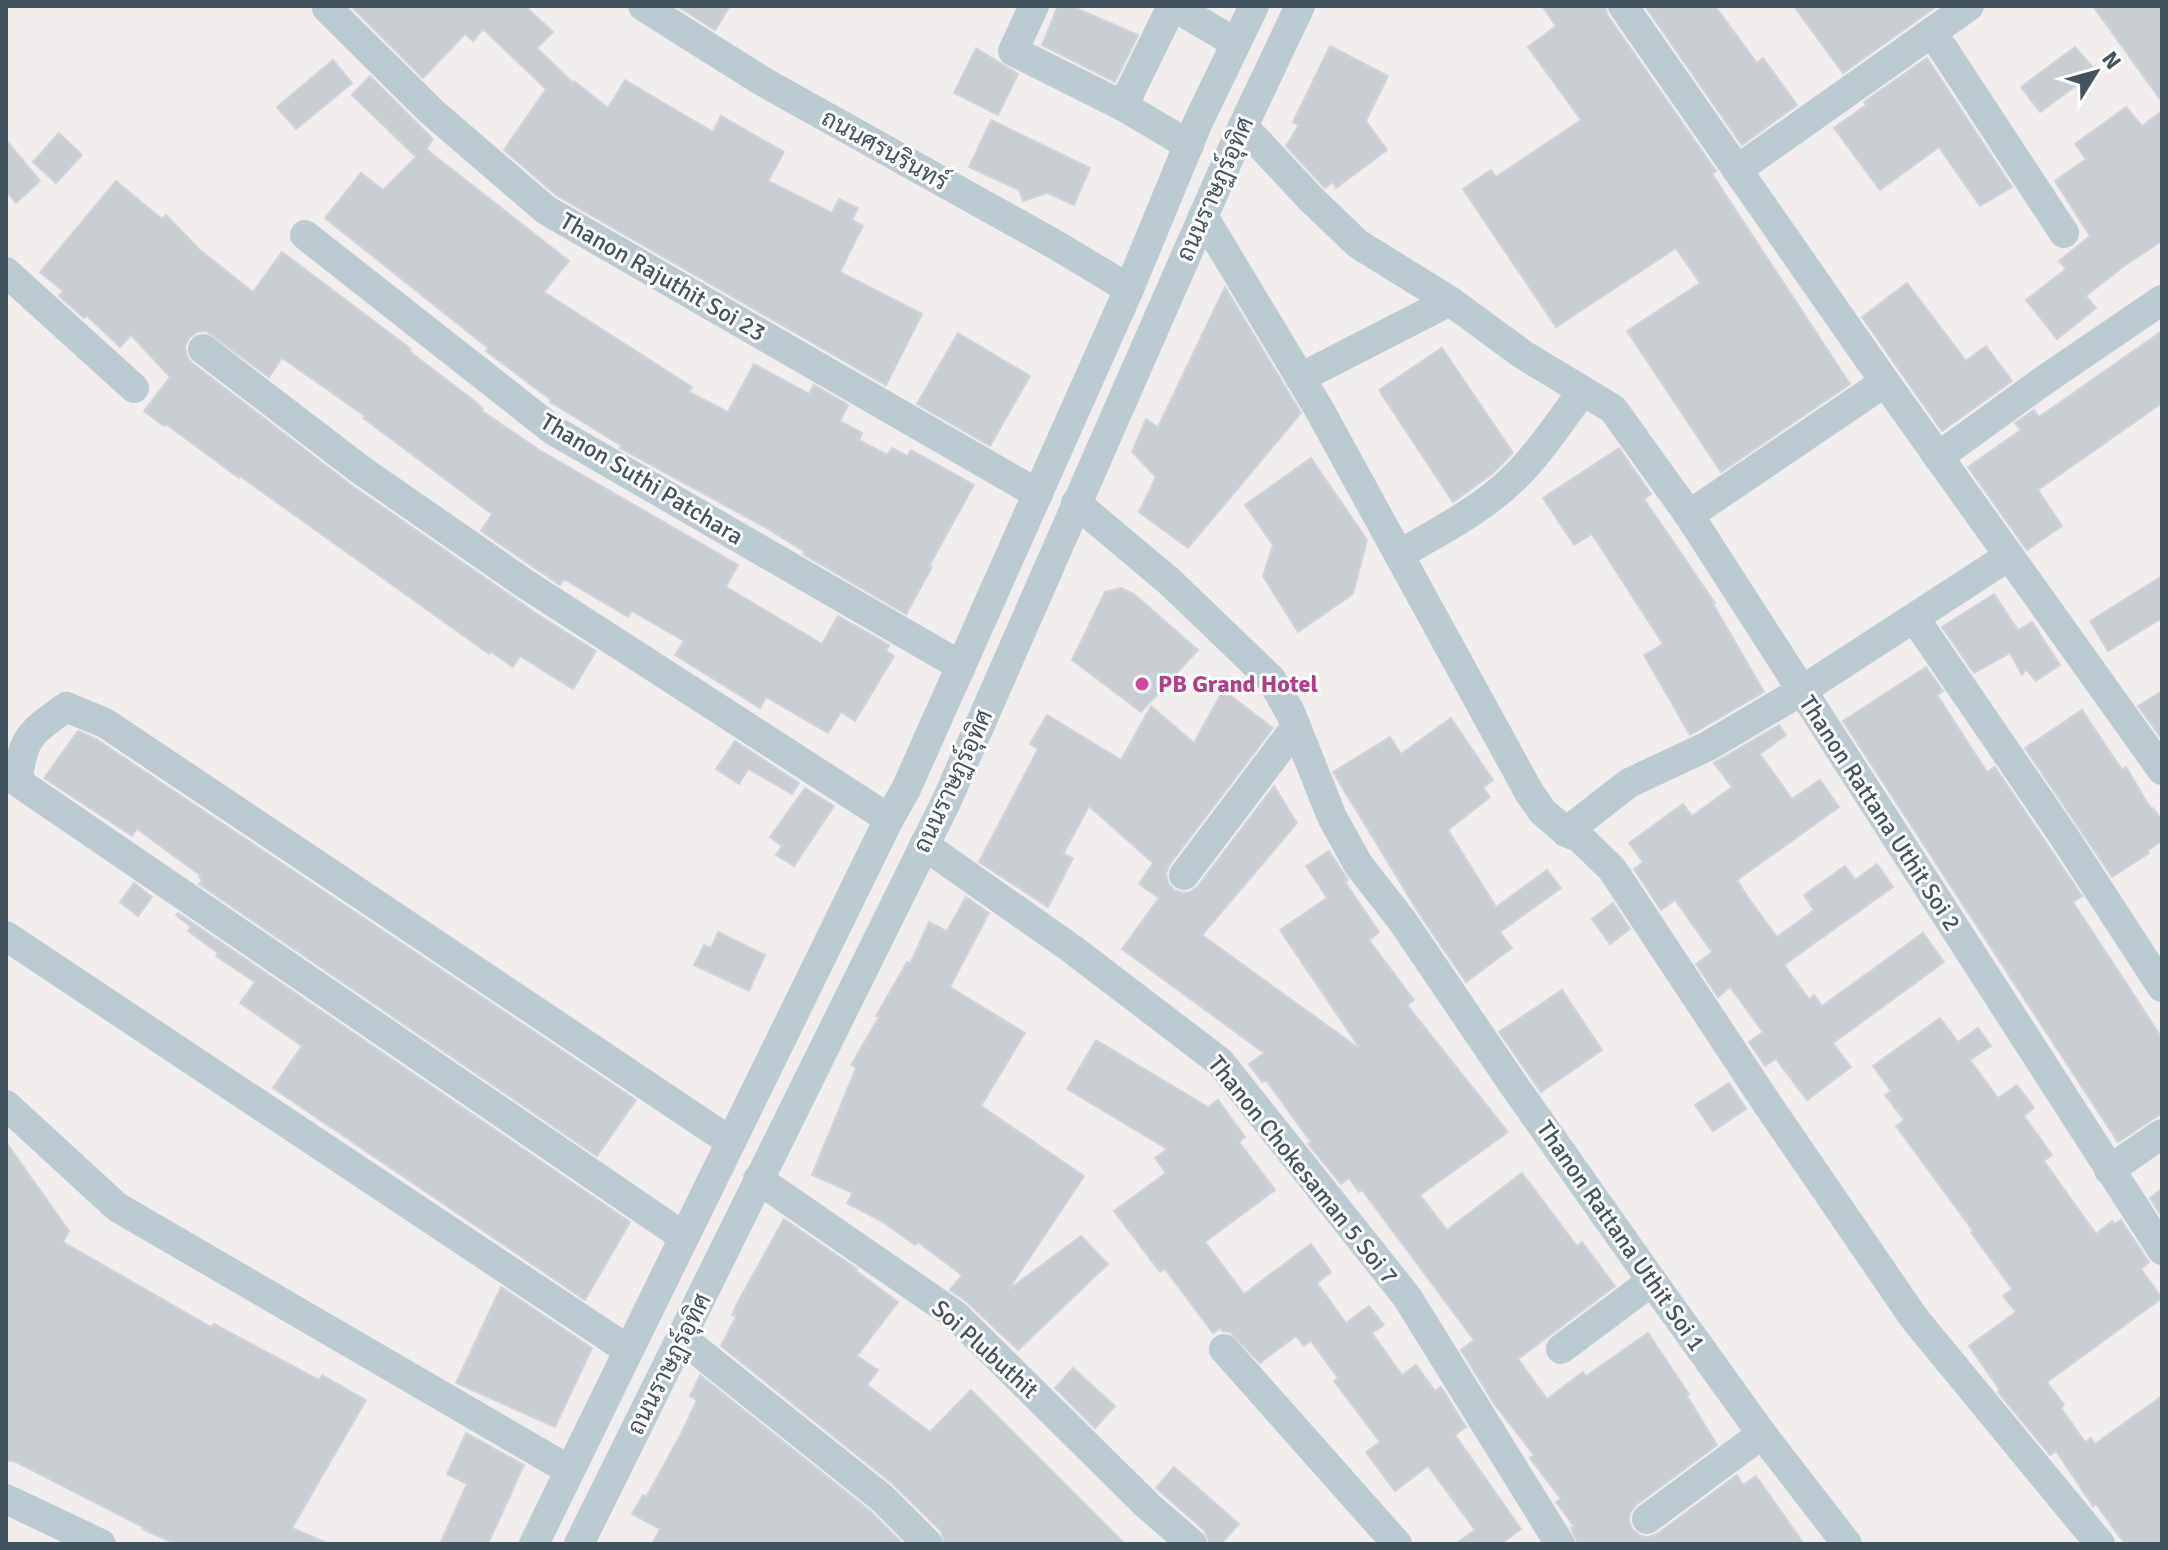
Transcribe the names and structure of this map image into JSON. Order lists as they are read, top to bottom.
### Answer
{
  "streets": {
    "street": [
      "ถนนศรนรินทร์",
      "ถนนราษฏร์อุทิศ",
      "Thanon Rajuthit Soi 23",
      "Thanon Suthi Patchara",
      "Thanon Rattana Uthit Soi 2",
      "Thanon Chokesaman 5 Soi 7",
      "Thanon Rattana Uthit Soi 1",
      "Soi Plubuthit"
    ]
  },
  "crossings": [
    ["ถนนศรนรินทร์", "ถนนราษฏร์อุทิศ"],
    ["ถนนราษฏร์อุทิศ", "Thanon Rajuthit Soi 23"],
    ["ถนนราษฏร์อุทิศ", "Thanon Suthi Patchara"],
    ["ถนนราษฏร์อุทิศ", "Thanon Rattana Uthit Soi 2"],
    ["ถนนราษฏร์อุทิศ", "Thanon Chokesaman 5 Soi 7"],
    ["ถนนราษฏร์อุทิศ", "Thanon Rattana Uthit Soi 1"],
    ["ถนนราษฏร์อุทิศ", "Soi Plubuthit"]
  ],
  "places": ["PB Grand Hotel"],
  "north": "top right"
}
